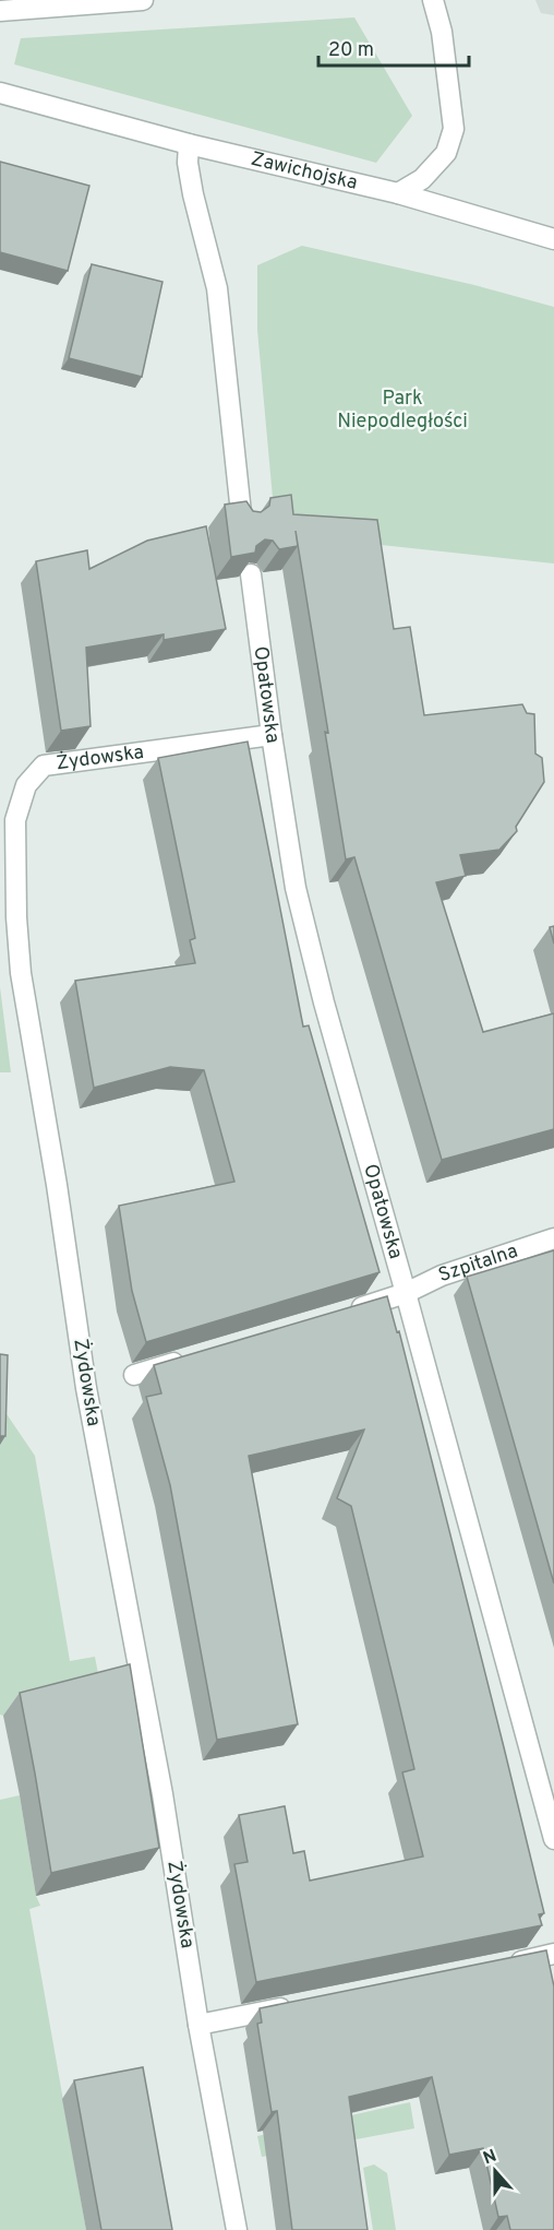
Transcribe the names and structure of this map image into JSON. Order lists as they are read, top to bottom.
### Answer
{
  "streets": {
    "street": [
      "Zawichojska",
      "Opatowska",
      "Żydowska",
      "Szpitalna"
    ]
  },
  "crossings": [
    ["Opatowska", "Żydowska"],
    ["Opatowska", "Szpitalna"]
  ],
  "parks": ["Park Niepodległości"],
  "scale_bar": "20 m",
  "north": "top"
}
